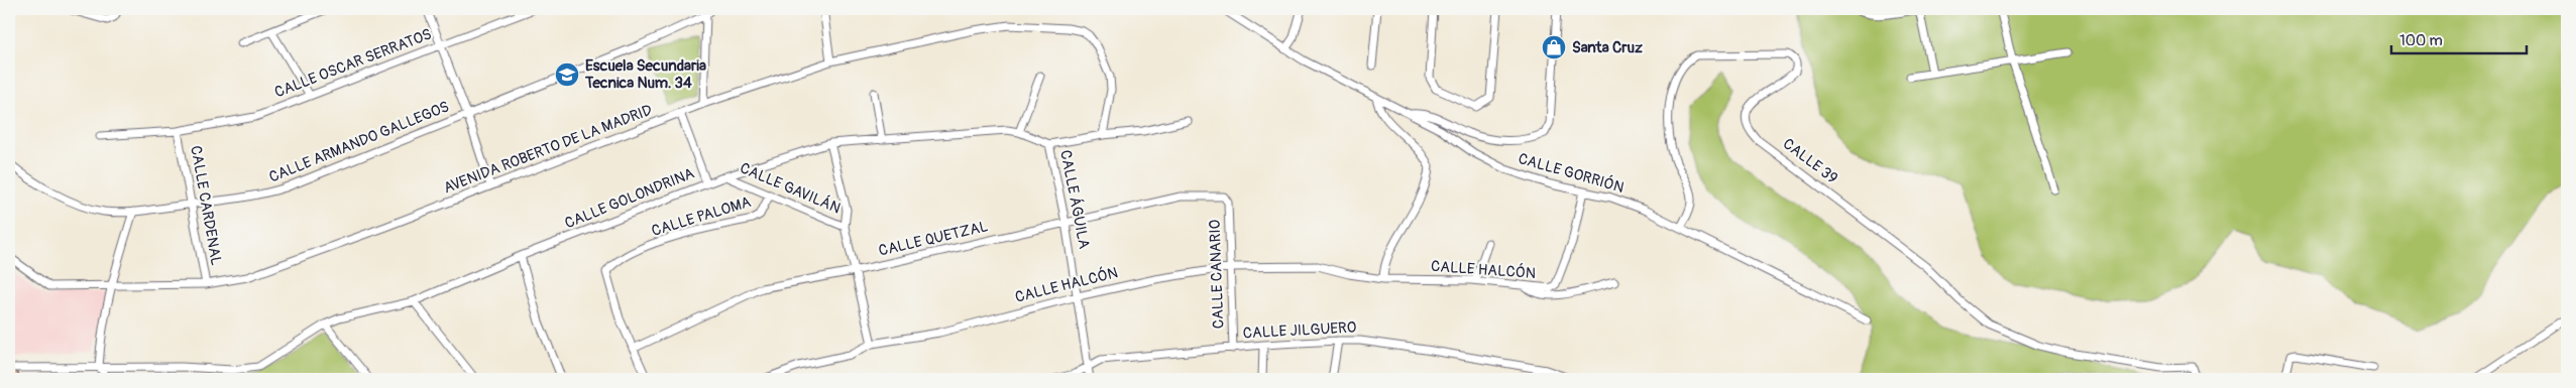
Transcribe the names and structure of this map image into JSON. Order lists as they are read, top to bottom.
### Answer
{
  "streets": {
    "street": [
      "CALLE OSCAR SERRATOS",
      "CALLE ARMANDO GALLEGOS",
      "AVENIDA ROBERTO DE LA MADRID",
      "CALLE 39",
      "CALLE GORRIÓN",
      "CALLE GAVILÁN",
      "CALLE GOLONDRINA",
      "CALLE ÁGUILA",
      "CALLE CARDENAL",
      "CALLE PALOMA",
      "CALLE QUETZAL",
      "CALLE HALCÓN",
      "CALLE CANARIO",
      "CALLE JILGUERO"
    ]
  },
  "crossings": [
    ["CALLE OSCAR SERRATOS", "CALLE CARDENAL"],
    ["CALLE ARMANDO GALLEGOS", "CALLE CARDENAL"],
    ["AVENIDA ROBERTO DE LA MADRID", "CALLE CARDENAL"],
    ["CALLE 39", "CALLE GORRIÓN"],
    ["CALLE GORRIÓN", "CALLE HALCÓN"],
    ["CALLE GAVILÁN", "CALLE GOLONDRINA"],
    ["CALLE GAVILÁN", "CALLE PALOMA"],
    ["CALLE GOLONDRINA", "CALLE ÁGUILA"],
    ["CALLE ÁGUILA", "CALLE QUETZAL"],
    ["CALLE ÁGUILA", "CALLE HALCÓN"],
    ["CALLE ÁGUILA", "CALLE JILGUERO"],
    ["CALLE PALOMA", "CALLE QUETZAL"],
    ["CALLE QUETZAL", "CALLE CANARIO"],
    ["CALLE HALCÓN", "CALLE CANARIO"],
    ["CALLE CANARIO", "CALLE JILGUERO"]
  ],
  "places": {
    "shop": ["Santa Cruz"],
    "school or university": ["Escuela Secundaria Tecnica Num. 34"]
  },
  "scale_bar": "100 m"
}
